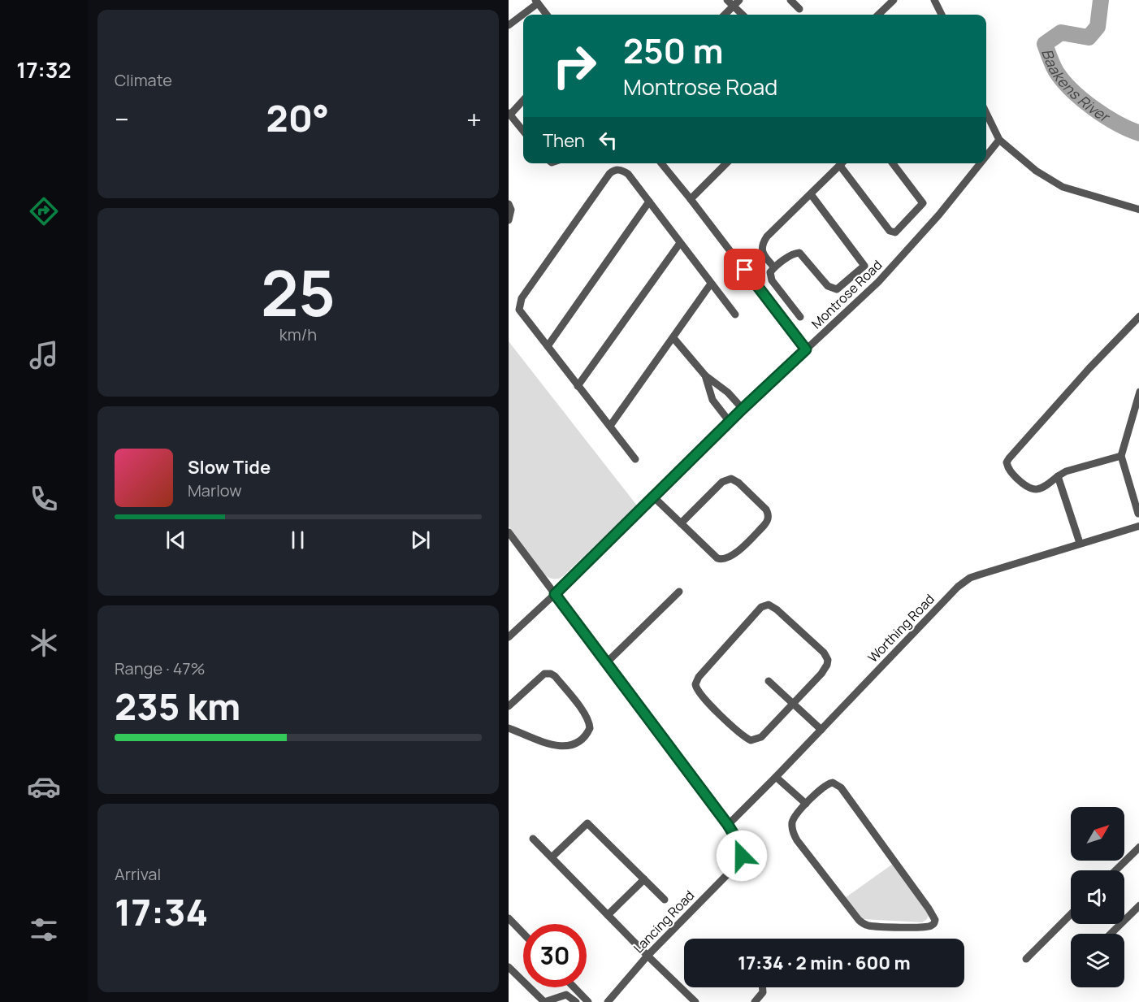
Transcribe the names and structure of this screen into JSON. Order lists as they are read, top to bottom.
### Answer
{
  "streets": {
    "street": ["Montrose Road", "Worthing Road", "Lancing Road"]
  },
  "crossings": [
    ["Worthing Road", "Lancing Road"]
  ],
  "water": ["Baakens River"],
  "north": "top right",
  "page": {
    "tabs": "17:32",
    "tile": [
      "Climate",
      ["25", "km/h"],
      ["Range · 47%", "235 km"],
      ["Arrival", "17:34"]
    ],
    "turn": ["250 m", "Montrose Road"],
    "heat": ["−", "20°", "+"],
    "then": "Then",
    "song": ["Slow Tide", "Marlow"],
    "limit": "30",
    "trip": "17:34 · 2 min · 600 m"
  }
}
